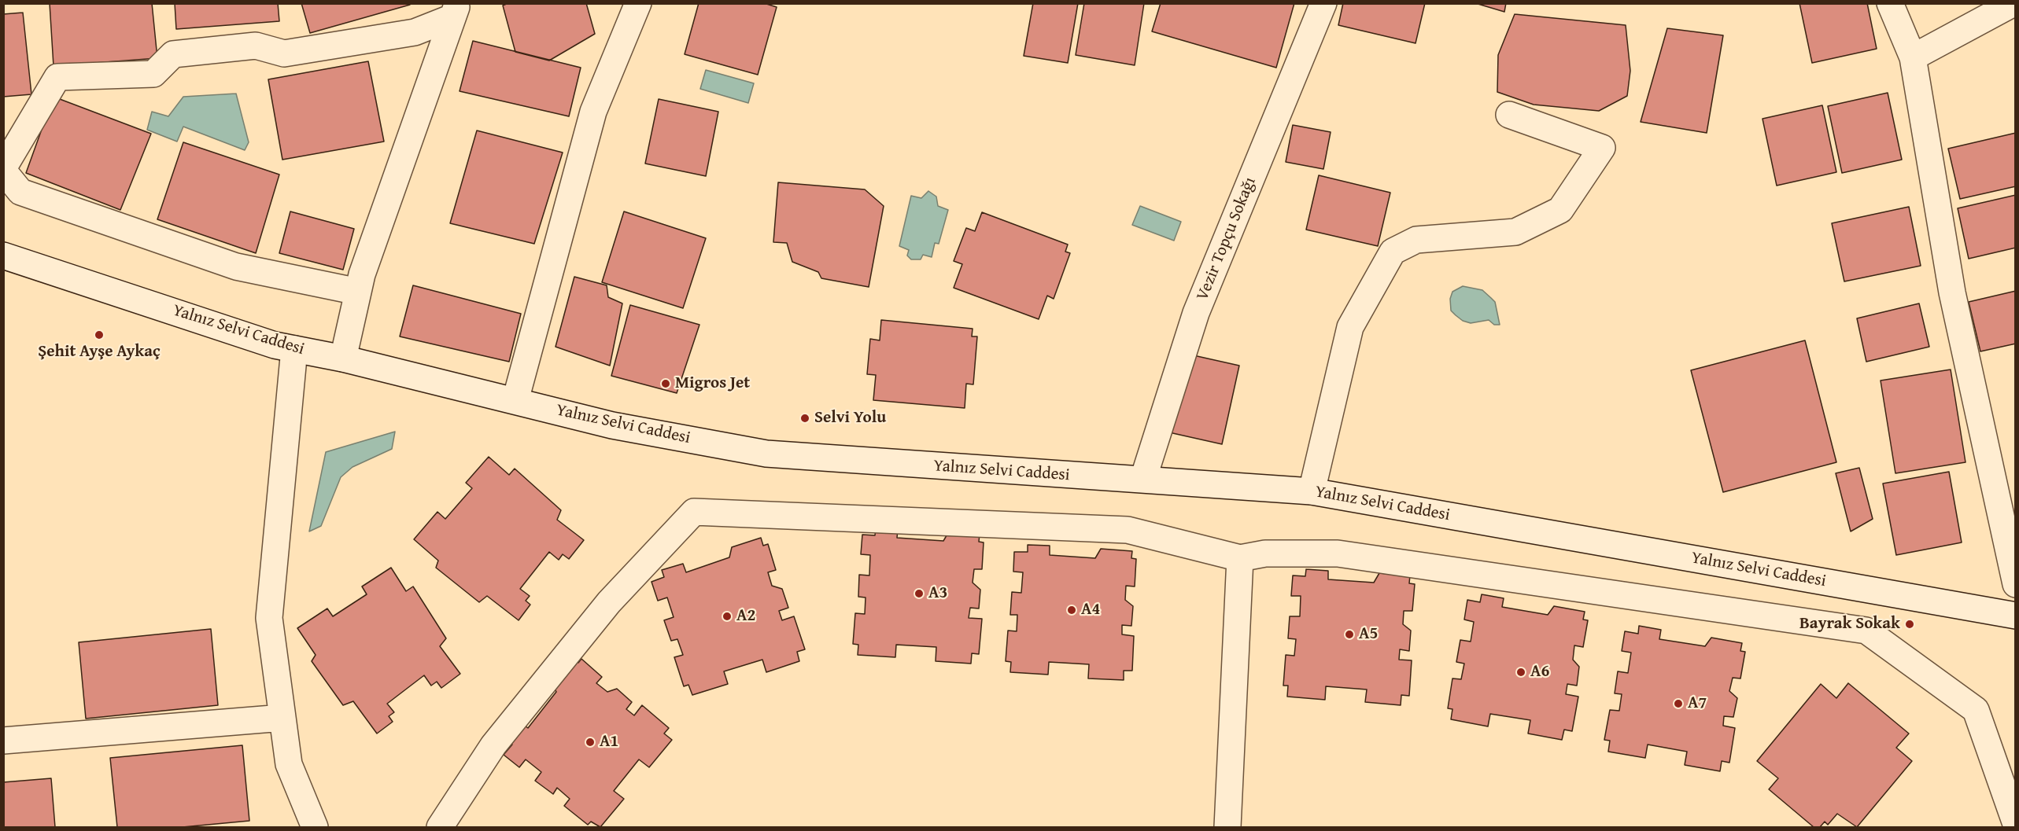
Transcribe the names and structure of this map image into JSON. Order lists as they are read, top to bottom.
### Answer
{
  "streets": {
    "street": ["Vezir Topçu Sokağı", "Yalnız Selvi Caddesi"]
  },
  "crossings": [
    ["Vezir Topçu Sokağı", "Yalnız Selvi Caddesi"]
  ],
  "places": [
    "Şehit Ayşe Aykaç",
    "Migros Jet",
    "Selvi Yolu",
    "A3",
    "A4",
    "A2",
    "Bayrak Sokak",
    "A5",
    "A6",
    "A7",
    "A1"
  ]
}
